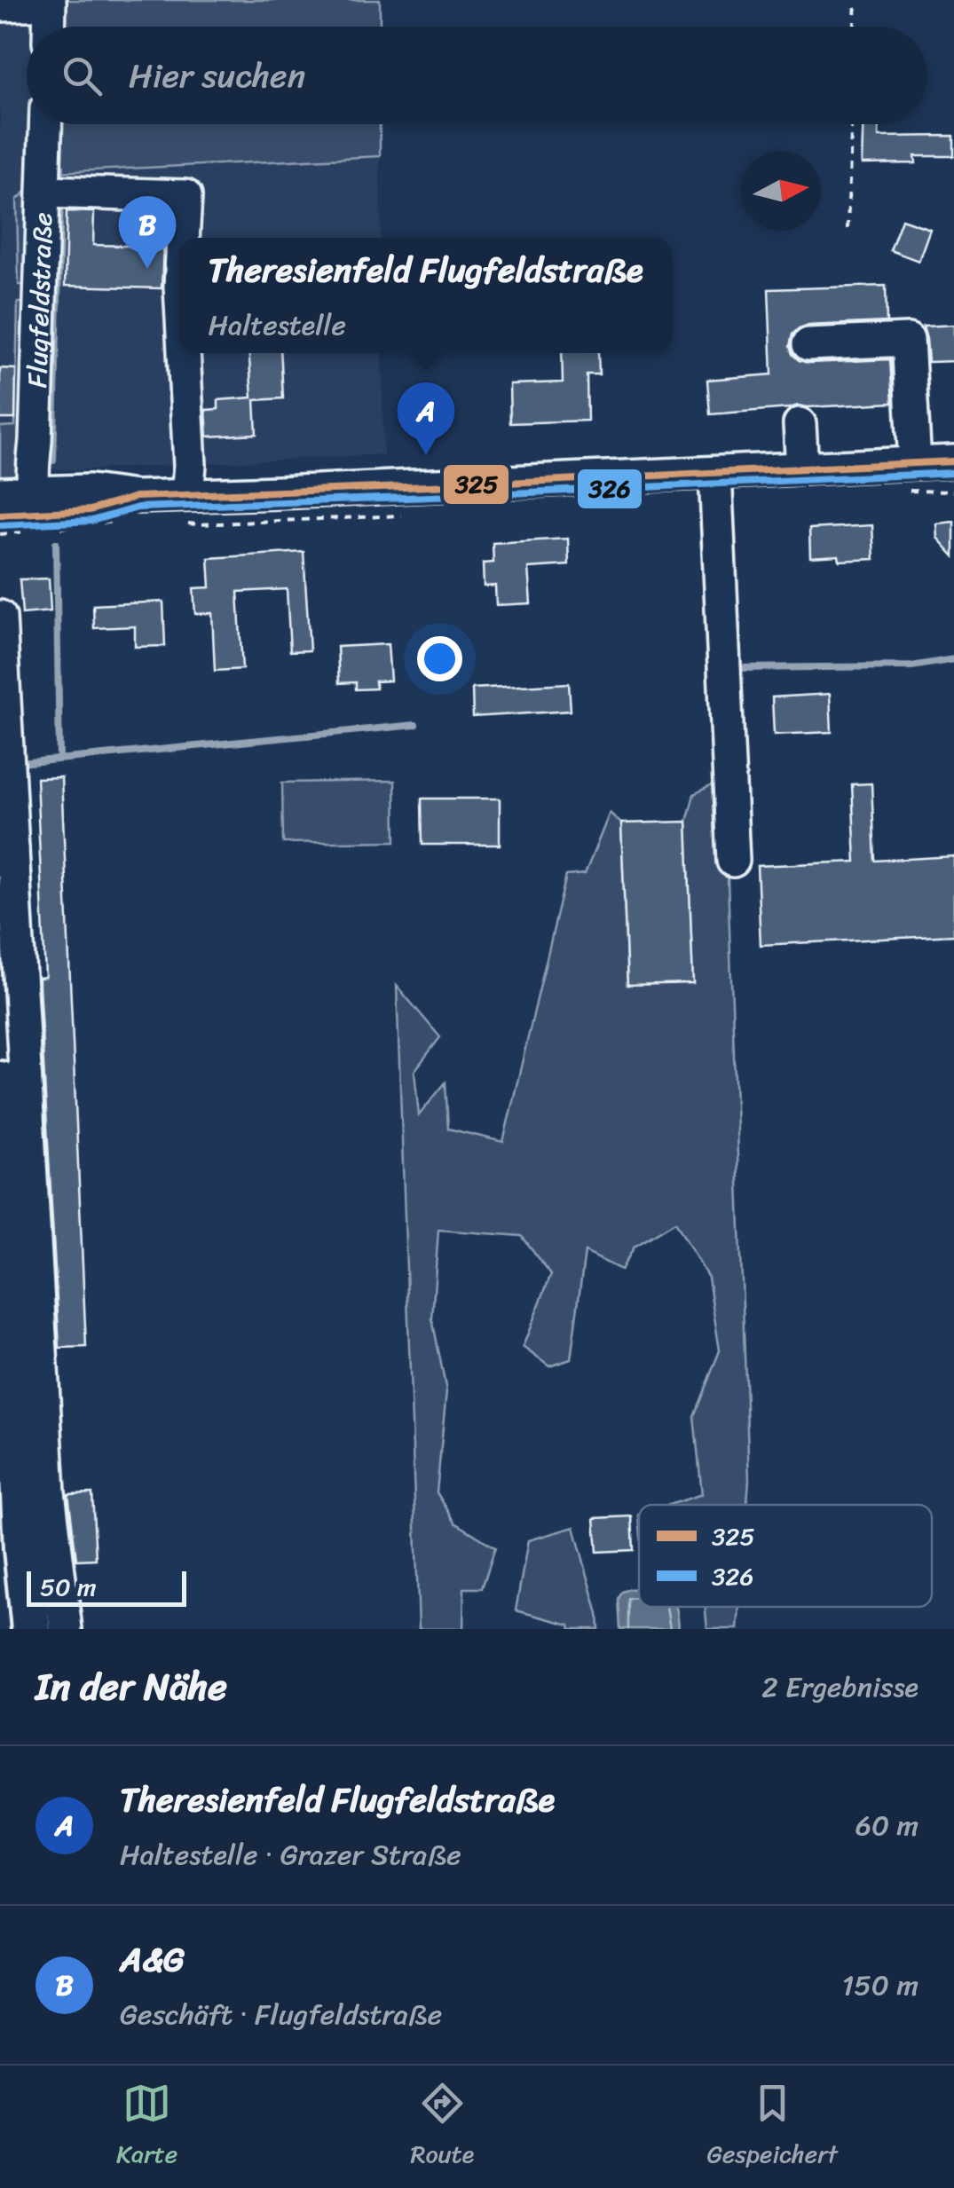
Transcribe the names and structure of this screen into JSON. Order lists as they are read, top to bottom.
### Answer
{
  "streets": {
    "street": ["Flugfeldstraße"]
  },
  "lines": ["transit line 325", "transit line 326"],
  "legend": ["325", "326"],
  "scale_bar": "50 m",
  "north": "right",
  "page": {
    "search": "Hier suchen",
    "pins": ["B", "A"],
    "popup": ["Theresienfeld Flugfeldstraße", "Haltestelle"],
    "scale": "50 m",
    "heading": ["In der Nähe", "2 Ergebnisse"],
    "list": [
      {
        "mark": "A",
        "name": "Theresienfeld Flugfeldstraße",
        "note": "Haltestelle · Grazer Straße",
        "value": "60 m"
      },
      {
        "mark": "B",
        "name": "A&G",
        "note": "Geschäft · Flugfeldstraße",
        "value": "150 m"
      }
    ],
    "nav": ["Karte", "Route", "Gespeichert"]
  }
}
